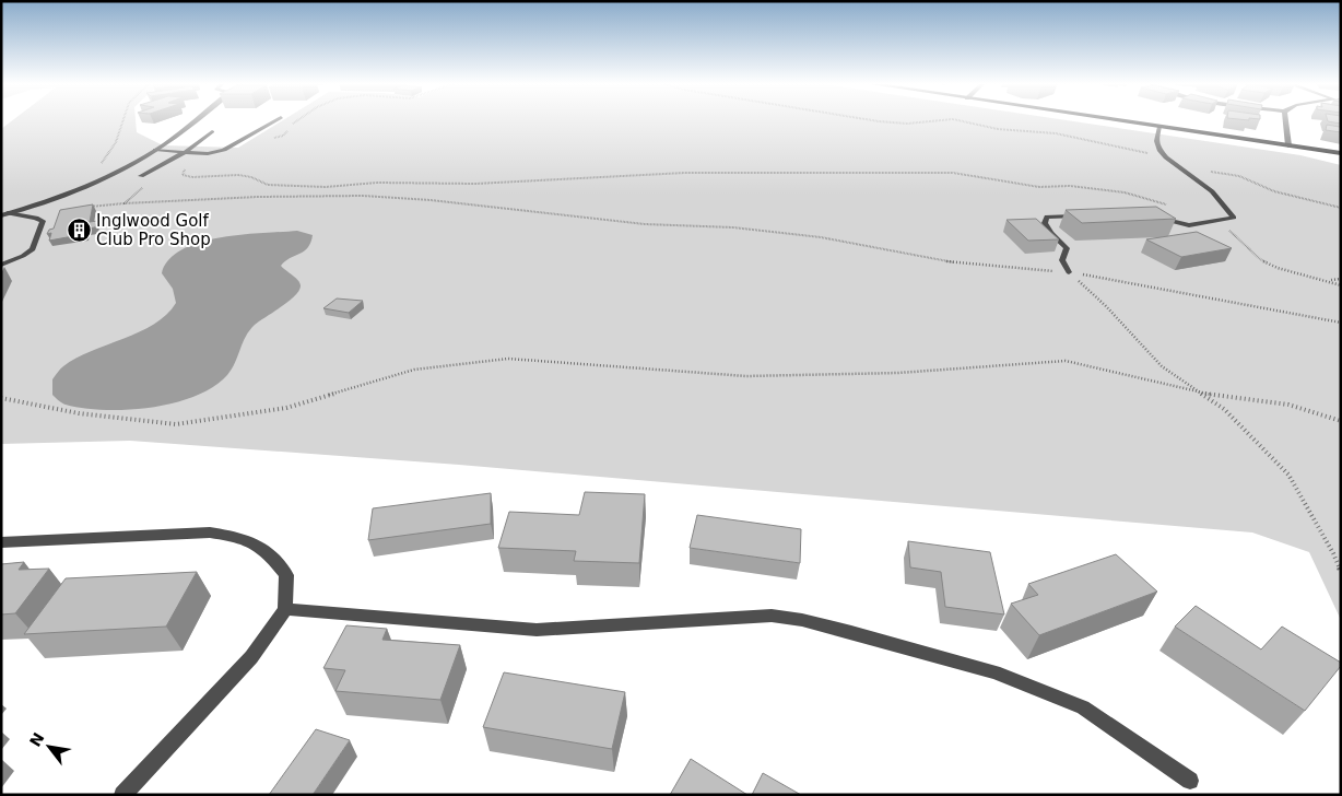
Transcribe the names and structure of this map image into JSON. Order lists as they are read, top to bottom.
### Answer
{
  "places": {
    "building": ["Inglwood Golf Club Pro Shop"]
  },
  "north": "top left"
}
